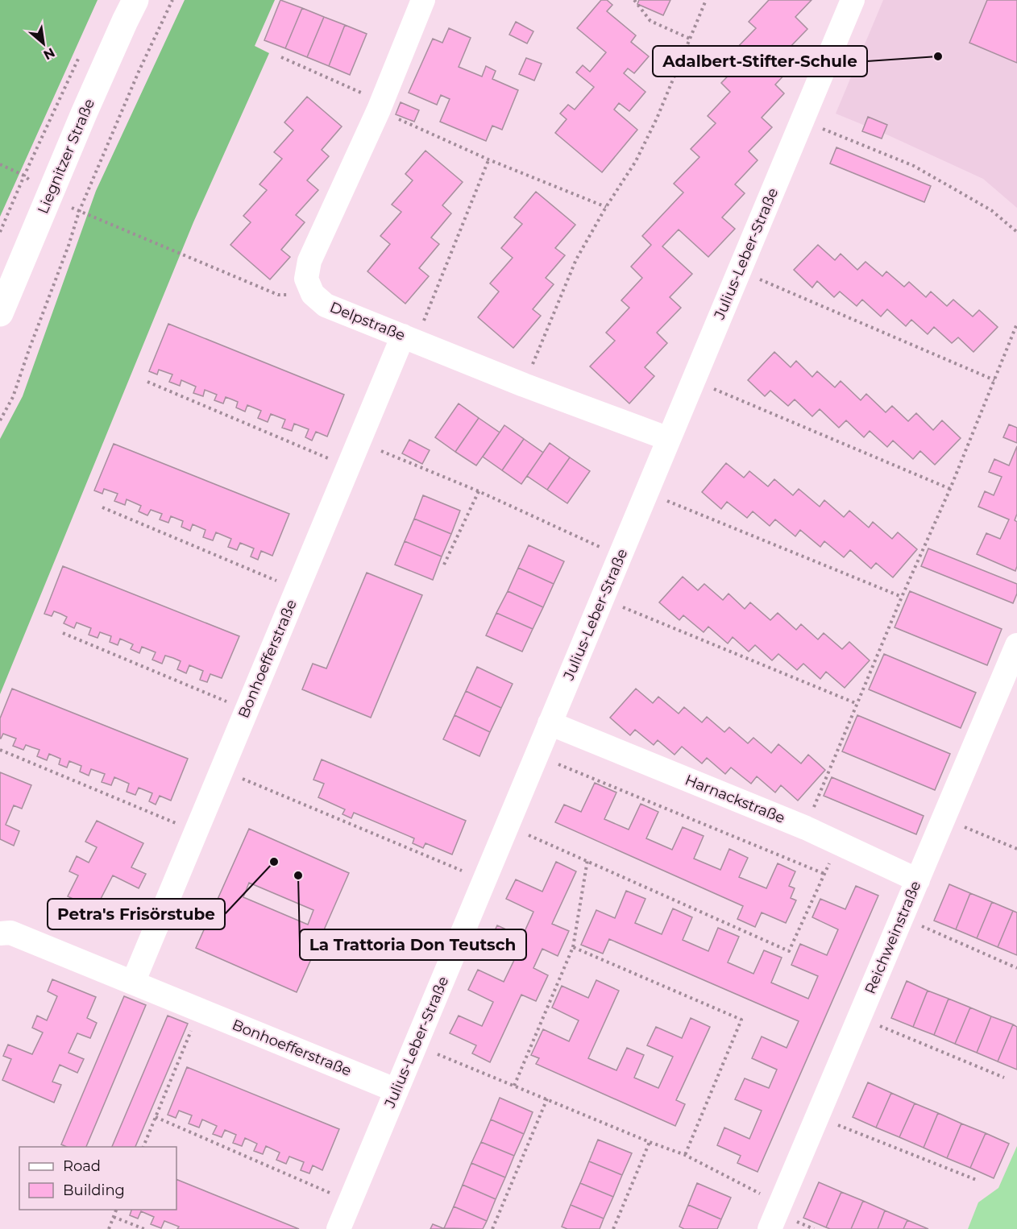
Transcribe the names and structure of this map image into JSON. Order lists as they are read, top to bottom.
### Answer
{
  "streets": {
    "main road": ["Liegnitzer Straße"],
    "street": [
      "Julius-Leber-Straße",
      "Delpstraße",
      "Bonhoefferstraße",
      "Harnackstraße",
      "Reichweinstraße"
    ]
  },
  "crossings": [
    ["Julius-Leber-Straße", "Delpstraße"],
    ["Julius-Leber-Straße", "Bonhoefferstraße"],
    ["Julius-Leber-Straße", "Harnackstraße"],
    ["Delpstraße", "Bonhoefferstraße"],
    ["Harnackstraße", "Reichweinstraße"]
  ],
  "places": ["Adalbert-Stifter-Schule", "Petra's Frisörstube", "La Trattoria Don Teutsch"],
  "legend": ["Road", "Building"],
  "north": "bottom right"
}
